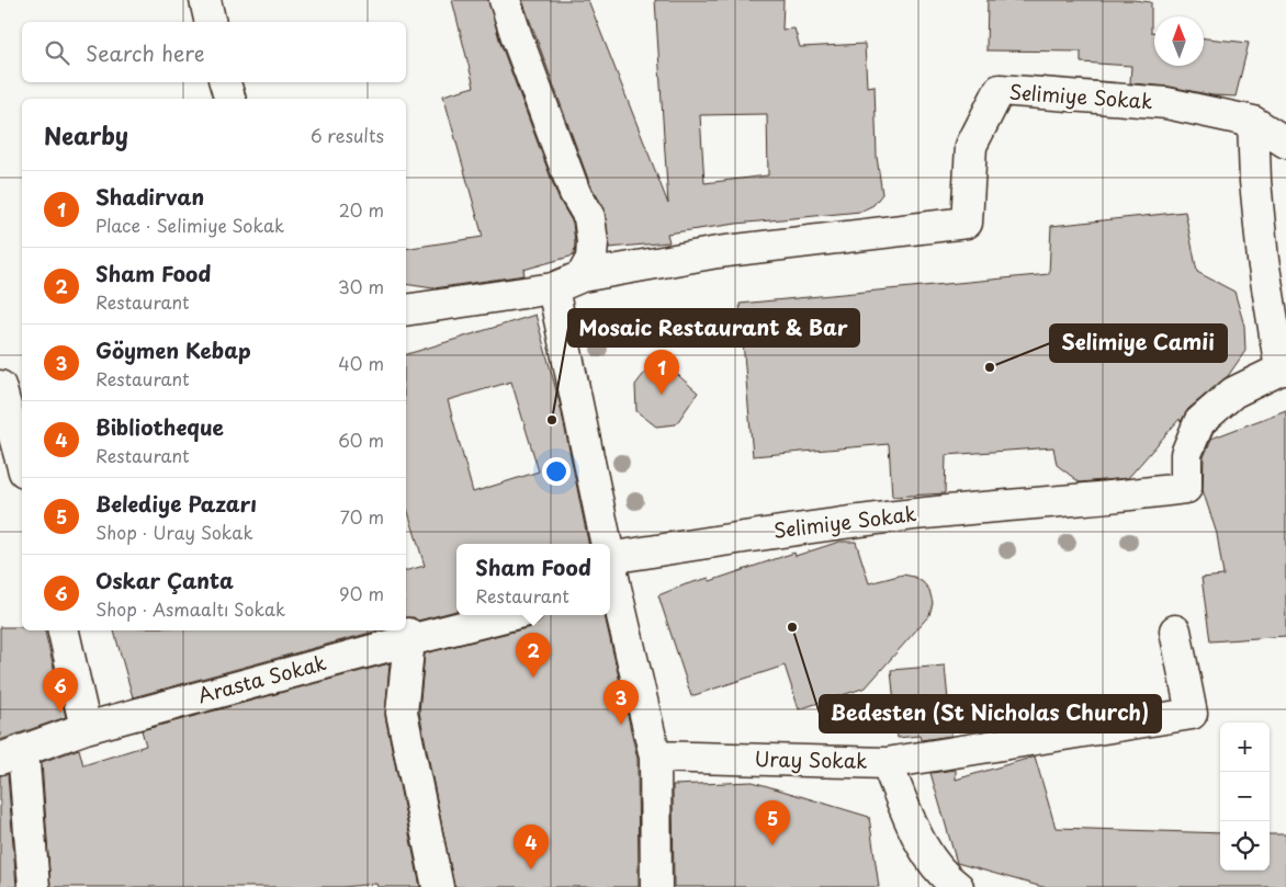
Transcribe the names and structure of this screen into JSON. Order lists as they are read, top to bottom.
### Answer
{
  "streets": {
    "street": ["Selimiye Sokak", "Arasta Sokak", "Uray Sokak"]
  },
  "places": ["Selimiye Camii", "Mosaic Restaurant & Bar", "Bedesten (St Nicholas Church)"],
  "north": "top",
  "page": {
    "search": "Search here",
    "heading": ["Nearby", "6 results"],
    "list": [
      {
        "mark": "1",
        "name": "Shadirvan",
        "note": "Place · Selimiye Sokak",
        "value": "20 m"
      },
      {
        "mark": "2",
        "name": "Sham Food",
        "note": "Restaurant",
        "value": "30 m"
      },
      {
        "mark": "3",
        "name": "Göymen Kebap",
        "note": "Restaurant",
        "value": "40 m"
      },
      {
        "mark": "4",
        "name": "Bibliotheque",
        "note": "Restaurant",
        "value": "60 m"
      },
      {
        "mark": "5",
        "name": "Belediye Pazarı",
        "note": "Shop · Uray Sokak",
        "value": "70 m"
      },
      {
        "mark": "6",
        "name": "Oskar Çanta",
        "note": "Shop · Asmaaltı Sokak",
        "value": "90 m"
      }
    ],
    "pins": [
      "1",
      "2",
      "6",
      "3",
      "5",
      "4"
    ],
    "popup": ["Sham Food", "Restaurant"],
    "map_buttons": ["+", "−"]
  }
}
